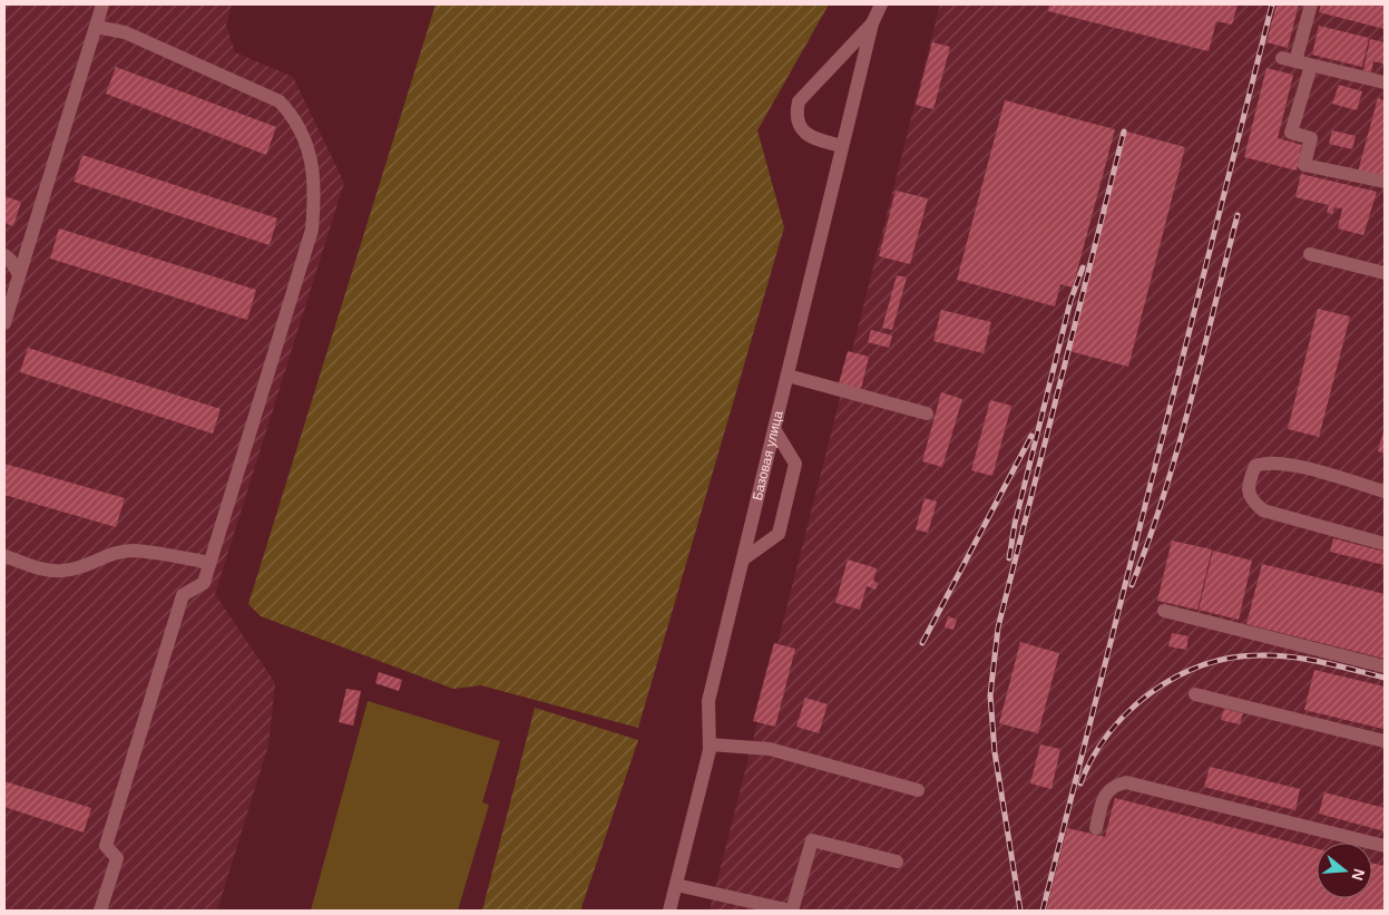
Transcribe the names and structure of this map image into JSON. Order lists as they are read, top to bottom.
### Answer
{
  "streets": {
    "street": ["Базовая улица"]
  },
  "north": "right"
}
